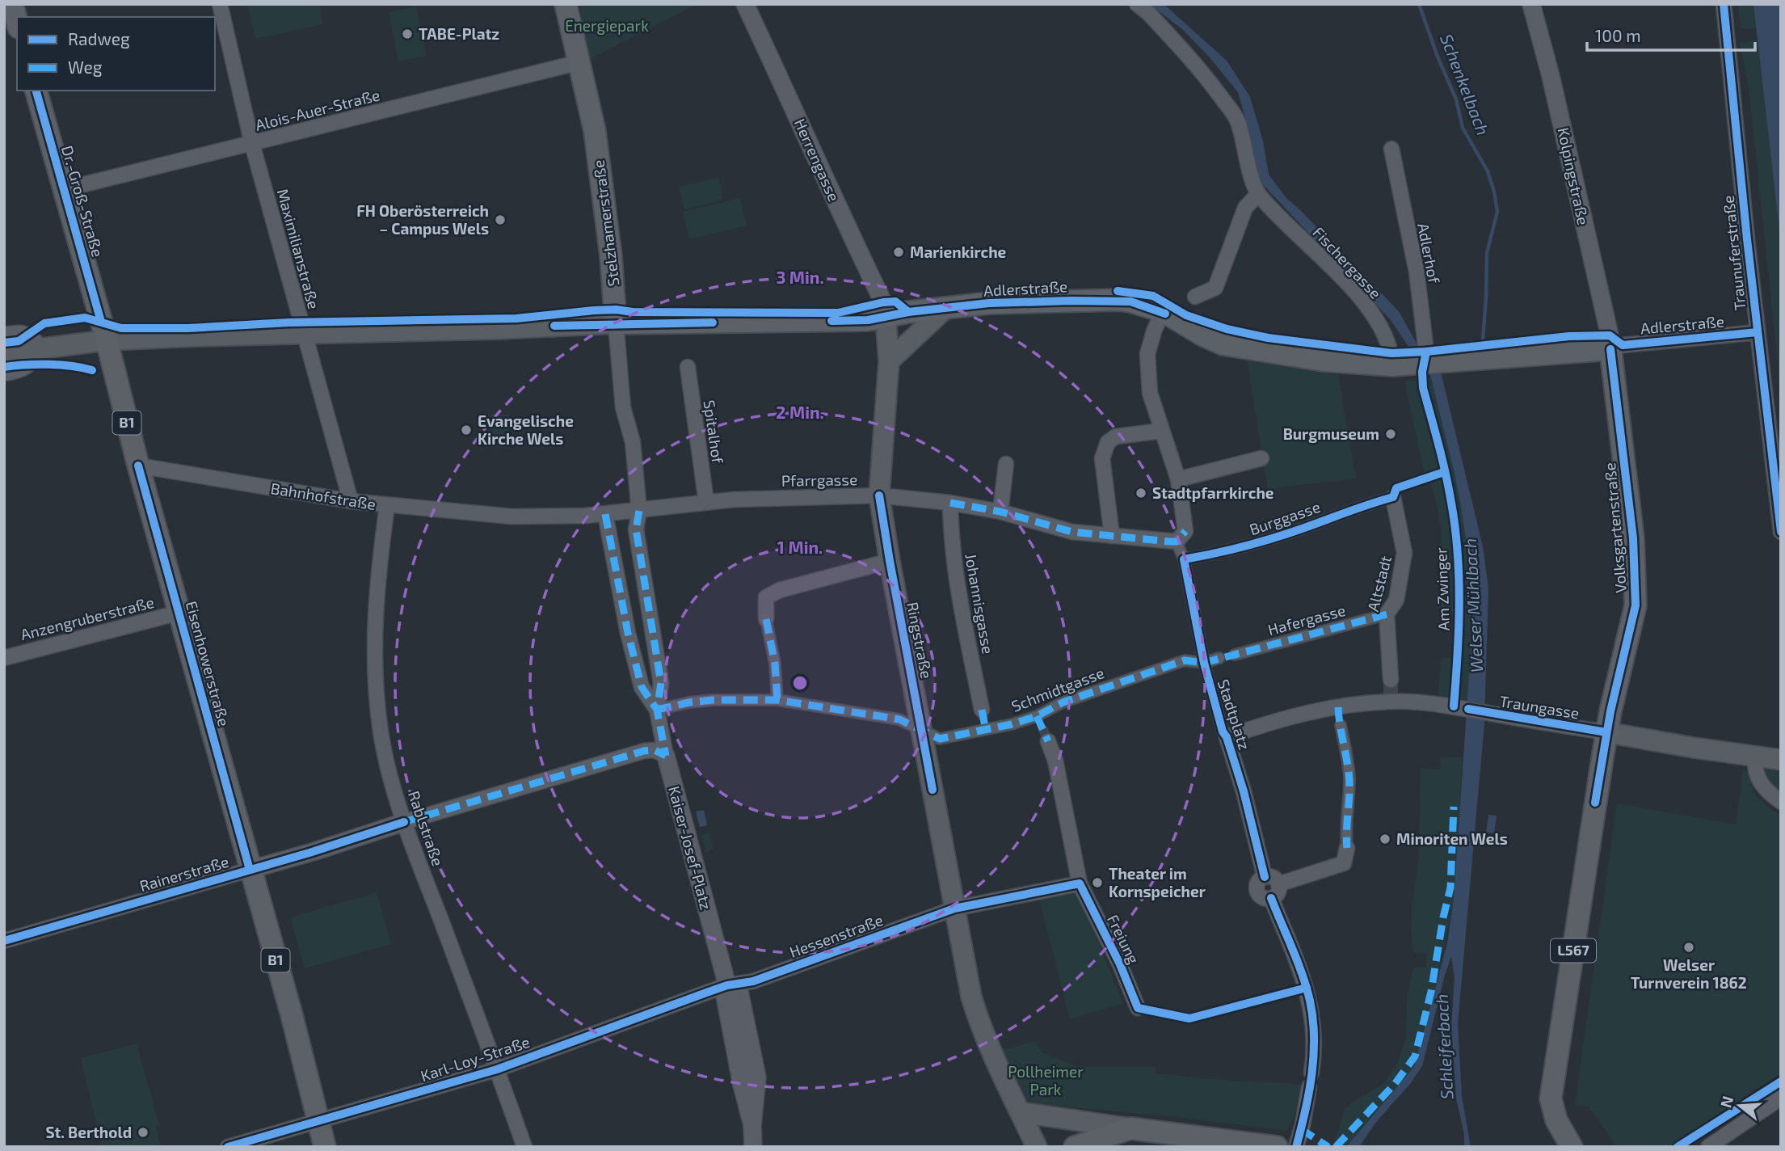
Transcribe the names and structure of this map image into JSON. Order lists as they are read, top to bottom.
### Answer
{
  "streets": {
    "main road": [
      "Dr.-Groß-Straße",
      "Stelzhamerstraße",
      "Adlerstraße",
      "B1",
      "Volksgartenstraße",
      "Ringstraße",
      "Eisenhowerstraße",
      "Traungasse",
      "L567"
    ],
    "street": [
      "Alois-Auer-Straße",
      "Herrengasse",
      "Kolpingstraße",
      "Maximilianstraße",
      "Adlerhof",
      "Traunuferstraße",
      "Fischergasse",
      "Spitalhof",
      "Pfarrgasse",
      "Bahnhofstraße",
      "Burggasse",
      "Altstadt",
      "Johannisgasse",
      "Anzengruberstraße",
      "Hafergasse",
      "Schmidtgasse",
      "Stadtplatz",
      "Rablstraße",
      "Kaiser-Josef-Platz",
      "Rainerstraße",
      "Hessenstraße",
      "Freiung",
      "Karl-Loy-Straße"
    ],
    "cycle path": ["Am Zwinger"]
  },
  "crossings": [
    ["Alois-Auer-Straße", "Dr.-Groß-Straße"],
    ["Alois-Auer-Straße", "Stelzhamerstraße"],
    ["Alois-Auer-Straße", "Maximilianstraße"],
    ["Herrengasse", "Adlerstraße"],
    ["Herrengasse", "Ringstraße"],
    ["Kolpingstraße", "Adlerstraße"],
    ["Kolpingstraße", "Volksgartenstraße"],
    ["Dr.-Groß-Straße", "B1"],
    ["Stelzhamerstraße", "Adlerstraße"],
    ["Stelzhamerstraße", "Pfarrgasse"],
    ["Stelzhamerstraße", "Bahnhofstraße"],
    ["Stelzhamerstraße", "Kaiser-Josef-Platz"],
    ["Maximilianstraße", "Bahnhofstraße"],
    ["Adlerhof", "Adlerstraße"],
    ["Traunuferstraße", "Adlerstraße"],
    ["Fischergasse", "Adlerstraße"],
    ["Adlerstraße", "Volksgartenstraße"],
    ["Adlerstraße", "Ringstraße"],
    ["Adlerstraße", "Stadtplatz"],
    ["B1", "Bahnhofstraße"],
    ["B1", "Eisenhowerstraße"],
    ["Spitalhof", "Pfarrgasse"],
    ["Pfarrgasse", "Bahnhofstraße"],
    ["Pfarrgasse", "Johannisgasse"],
    ["Pfarrgasse", "Ringstraße"],
    ["Pfarrgasse", "Stadtplatz"],
    ["Pfarrgasse", "Kaiser-Josef-Platz"],
    ["Bahnhofstraße", "Eisenhowerstraße"],
    ["Bahnhofstraße", "Rablstraße"],
    ["Bahnhofstraße", "Kaiser-Josef-Platz"],
    ["Burggasse", "Altstadt"],
    ["Burggasse", "Stadtplatz"],
    ["Volksgartenstraße", "Traungasse"],
    ["Altstadt", "Hafergasse"],
    ["Altstadt", "Traungasse"],
    ["Johannisgasse", "Schmidtgasse"],
    ["Anzengruberstraße", "Eisenhowerstraße"],
    ["Ringstraße", "Schmidtgasse"],
    ["Ringstraße", "Hessenstraße"],
    ["Eisenhowerstraße", "Rainerstraße"],
    ["Eisenhowerstraße", "Karl-Loy-Straße"],
    ["Schmidtgasse", "Stadtplatz"],
    ["Schmidtgasse", "Kaiser-Josef-Platz"],
    ["Traungasse", "Stadtplatz"],
    ["Rablstraße", "Rainerstraße"],
    ["Rablstraße", "Karl-Loy-Straße"],
    ["Kaiser-Josef-Platz", "Rainerstraße"],
    ["Kaiser-Josef-Platz", "Hessenstraße"],
    ["Kaiser-Josef-Platz", "Karl-Loy-Straße"],
    ["Hessenstraße", "Freiung"],
    ["Hessenstraße", "Karl-Loy-Straße"]
  ],
  "water": ["Schenkelbach", "Welser Mühlbach", "Schleiferbach"],
  "parks": ["Energiepark", "Pollheimer Park"],
  "places": [
    "TABE-Platz",
    "FH Oberösterreich – Campus Wels",
    "Marienkirche",
    "Evangelische Kirche Wels",
    "Burgmuseum",
    "Stadtpfarrkirche",
    "Minoriten Wels",
    "Theater im Kornspeicher",
    "Welser Turnverein 1862",
    "St. Berthold"
  ],
  "legend": ["Radweg", "Weg"],
  "scale_bar": "100 m",
  "north": "left",
  "rings": ["3 Min.", "2 Min.", "1 Min."]
}
